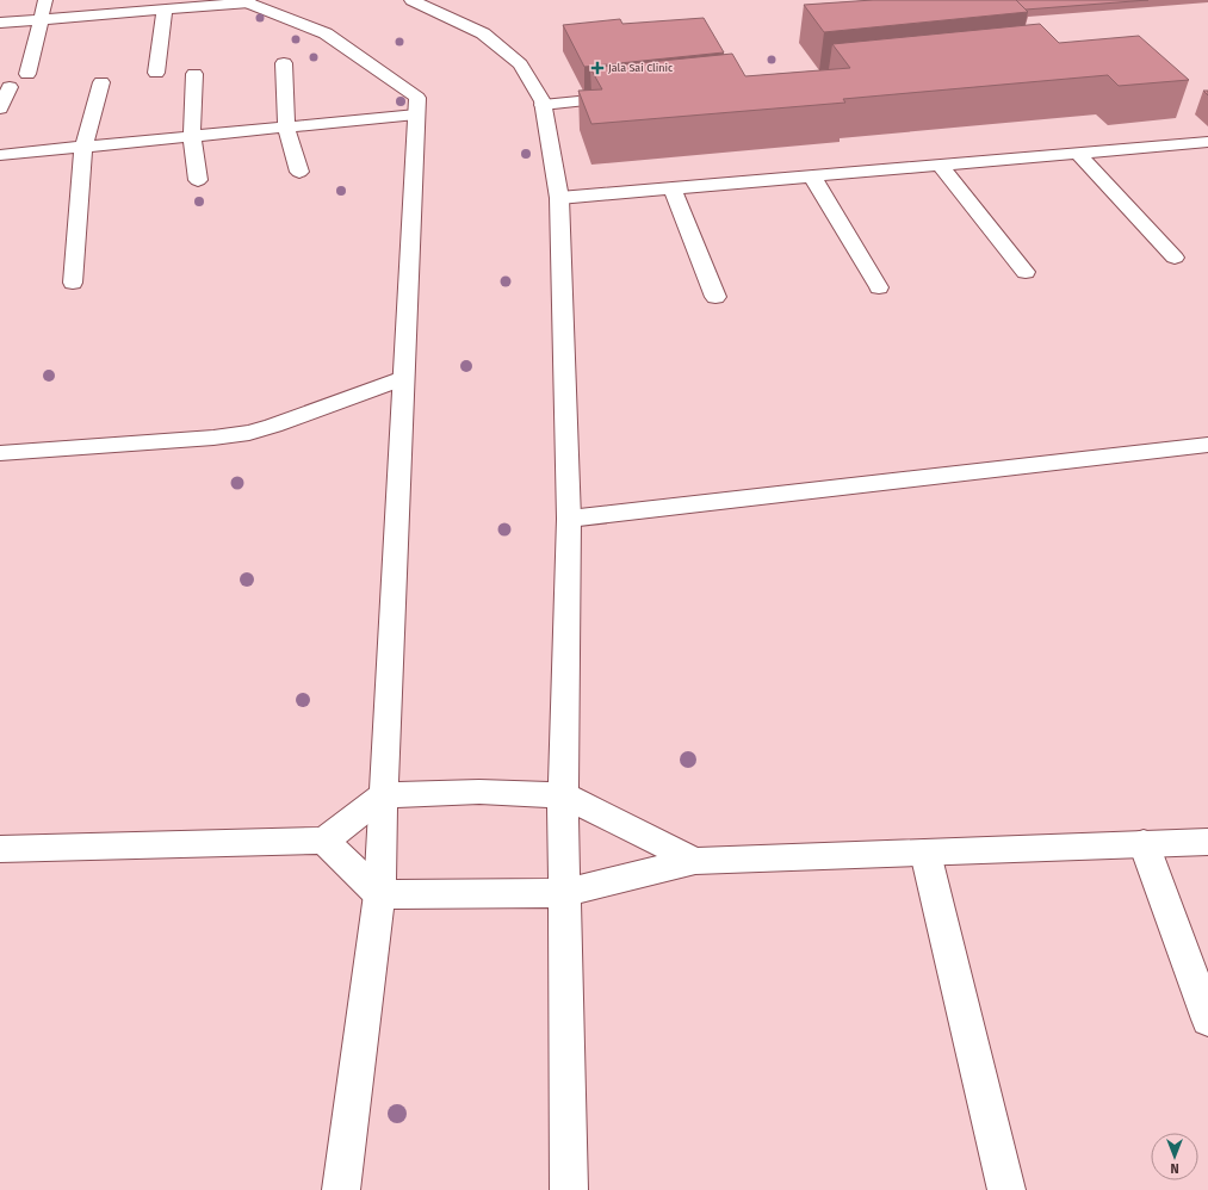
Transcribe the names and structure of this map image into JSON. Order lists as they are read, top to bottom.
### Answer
{
  "places": {
    "health": ["Jala Sai Clinic"]
  },
  "north": "bottom"
}
